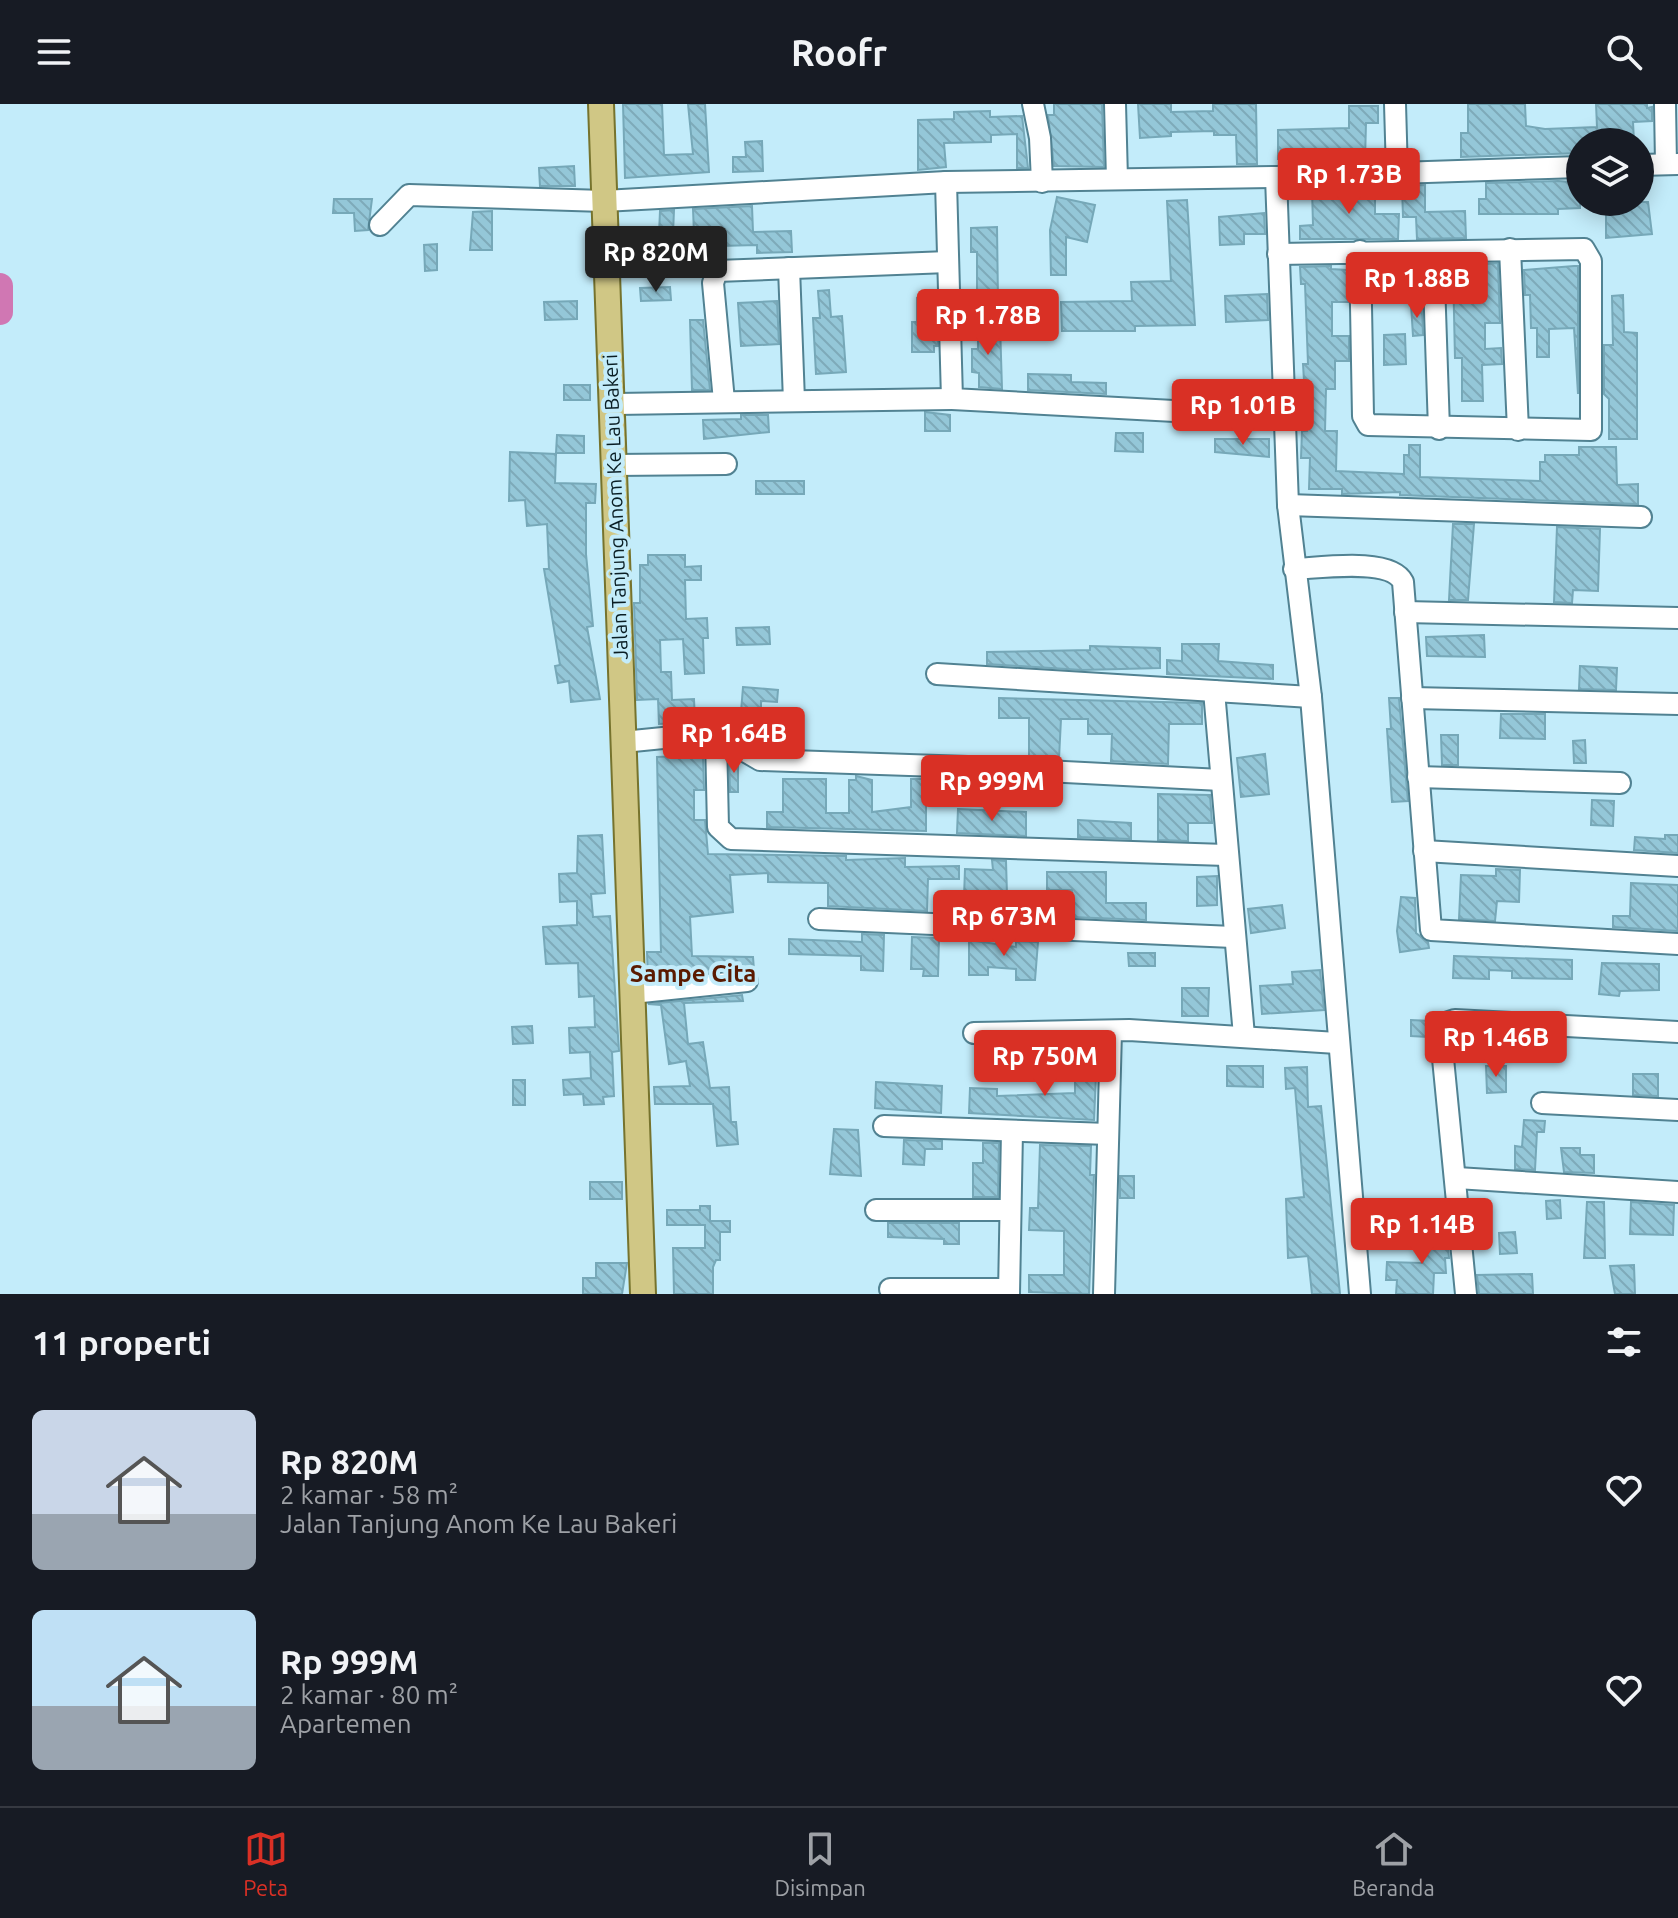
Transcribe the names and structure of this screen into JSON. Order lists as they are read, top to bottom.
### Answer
{
  "streets": {
    "main road": ["Jalan Tanjung Anom Ke Lau Bakeri"]
  },
  "districts": ["Sampe Cita"],
  "page": {
    "header": "Roofr",
    "price": [
      "Rp 1.73B",
      "Rp 820M",
      "Rp 1.88B",
      "Rp 1.78B",
      "Rp 1.01B",
      "Rp 1.64B",
      "Rp 999M",
      "Rp 673M",
      "Rp 1.46B",
      "Rp 750M",
      "Rp 1.14B"
    ],
    "heading": "11 properti",
    "list": [
      {
        "name": "Rp 820M",
        "note": "2 kamar · 58 m² · Jalan Tanjung Anom Ke Lau Bakeri"
      },
      {
        "name": "Rp 999M",
        "note": "2 kamar · 80 m² · Apartemen"
      }
    ],
    "tabs": ["Peta", "Disimpan", "Beranda"]
  }
}
